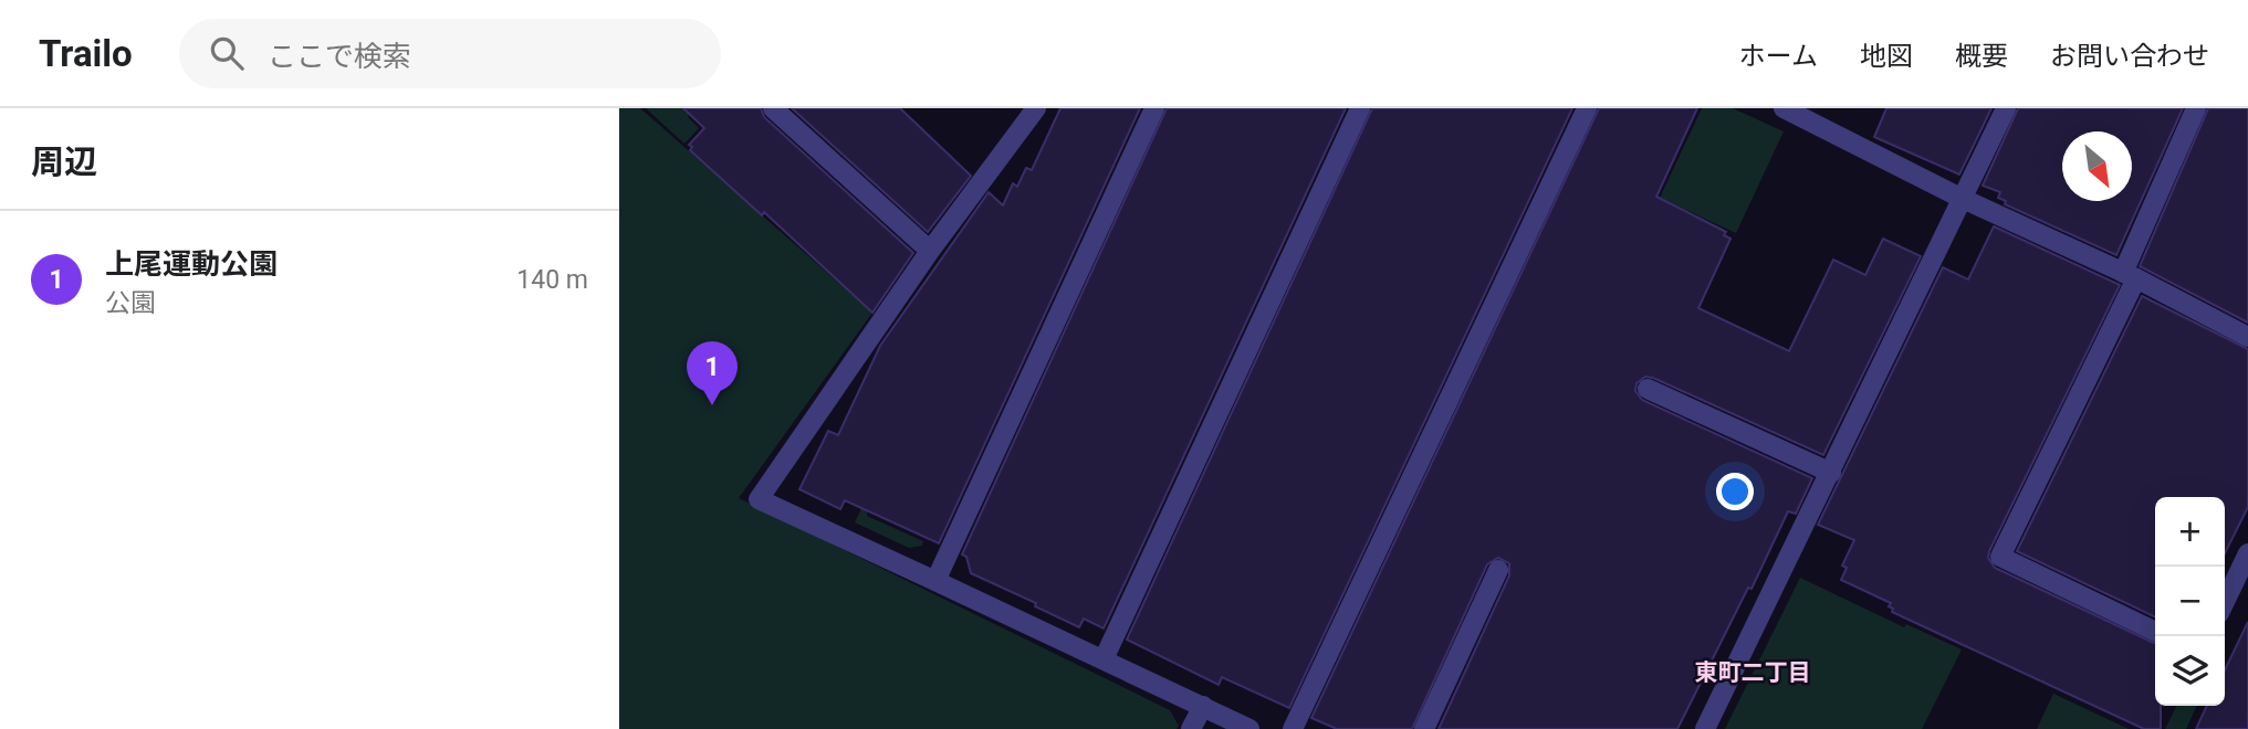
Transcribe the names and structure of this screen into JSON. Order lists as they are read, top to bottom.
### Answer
{
  "districts": ["東町二丁目"],
  "north": "bottom right",
  "page": {
    "header": "Trailo",
    "search": "ここで検索",
    "nav": [
      "ホーム",
      "地図",
      "概要",
      "お問い合わせ"
    ],
    "heading": "周辺",
    "list": [
      {
        "mark": "1",
        "name": "上尾運動公園",
        "note": "公園",
        "value": "140 m"
      }
    ],
    "pins": "1",
    "map_buttons": ["+", "−"]
  }
}
